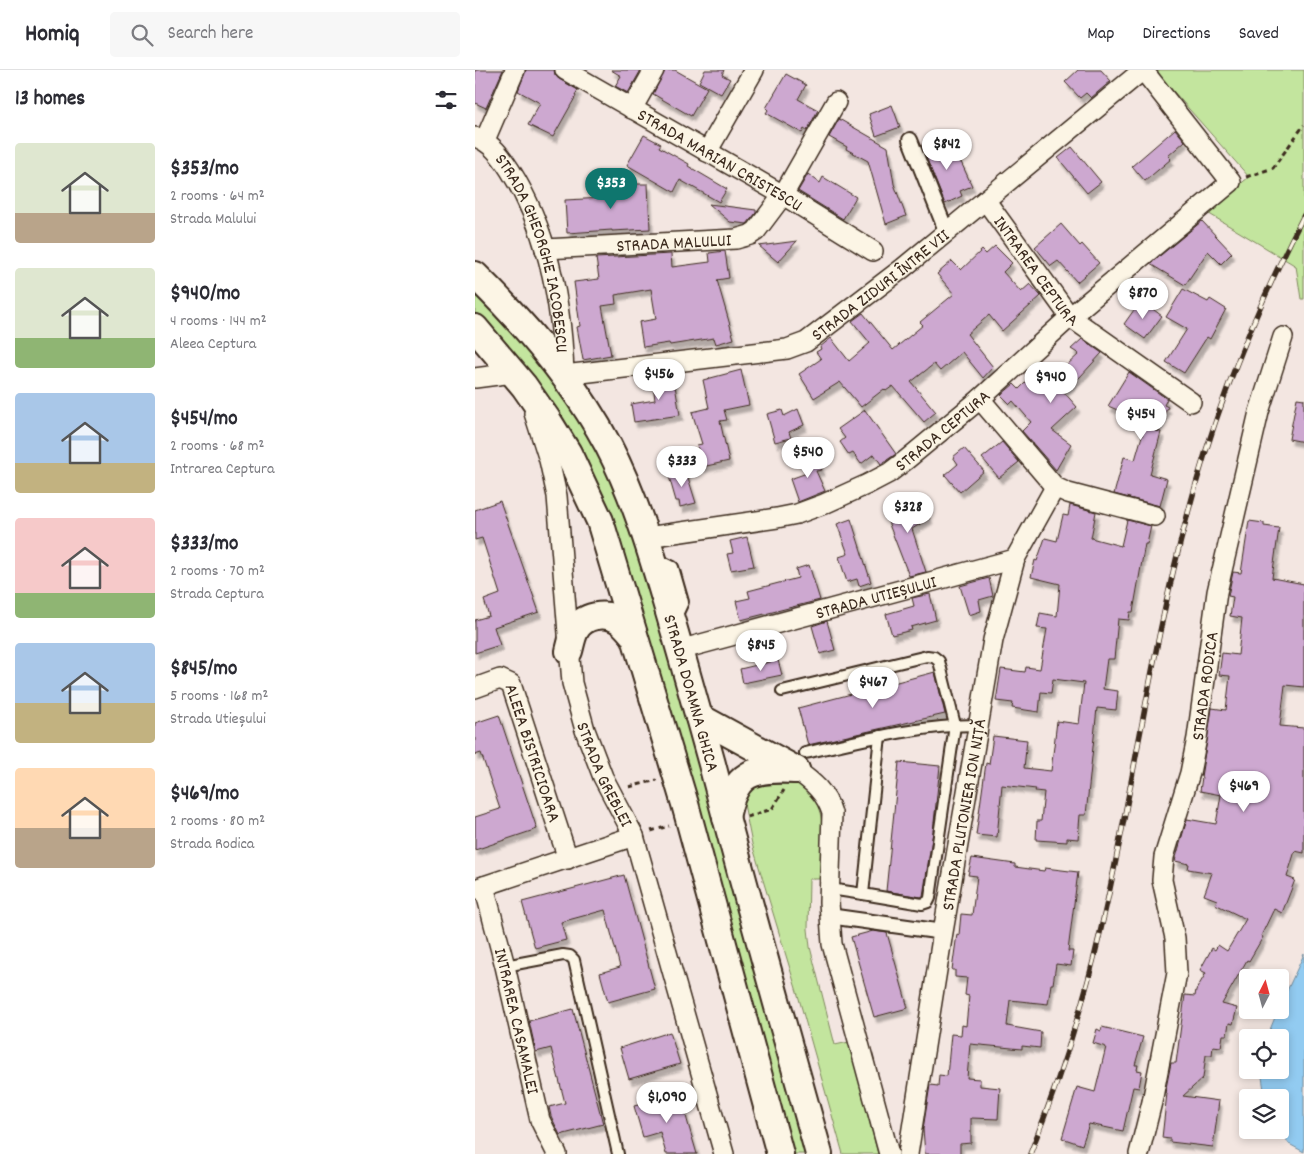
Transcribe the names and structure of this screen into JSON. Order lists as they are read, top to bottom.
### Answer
{
  "streets": {
    "main road": ["STRADA DOAMNA GHICA"],
    "street": [
      "STRADA MARIAN CRISTESCU",
      "STRADA MALULUI",
      "STRADA GHEORGHE IACOBESCU",
      "INTRAREA CEPTURA",
      "STRADA ZIDURI ÎNTRE VII",
      "STRADA CEPTURA",
      "STRADA UTIEȘULUI",
      "STRADA RODICA",
      "ALEEA BISTRICIOARA",
      "STRADA GREBLEI",
      "STRADA PLUTONIER ION NIȚĂ",
      "INTRAREA CASAMALEI"
    ]
  },
  "crossings": [
    ["STRADA MARIAN CRISTESCU", "STRADA MALULUI"],
    ["STRADA MALULUI", "STRADA GHEORGHE IACOBESCU"],
    ["STRADA GHEORGHE IACOBESCU", "STRADA ZIDURI ÎNTRE VII"],
    ["STRADA GHEORGHE IACOBESCU", "STRADA DOAMNA GHICA"],
    ["INTRAREA CEPTURA", "STRADA ZIDURI ÎNTRE VII"],
    ["INTRAREA CEPTURA", "STRADA CEPTURA"],
    ["STRADA ZIDURI ÎNTRE VII", "STRADA CEPTURA"],
    ["STRADA ZIDURI ÎNTRE VII", "STRADA DOAMNA GHICA"],
    ["STRADA CEPTURA", "STRADA DOAMNA GHICA"],
    ["STRADA UTIEȘULUI", "STRADA DOAMNA GHICA"],
    ["STRADA UTIEȘULUI", "STRADA PLUTONIER ION NIȚĂ"],
    ["STRADA DOAMNA GHICA", "STRADA GREBLEI"]
  ],
  "north": "top",
  "page": {
    "header": "Homiq",
    "search": "Search here",
    "nav": ["Map", "Directions", "Saved"],
    "heading": "13 homes",
    "price": [
      "$842",
      "$353",
      "$870",
      "$456",
      "$940",
      "$454",
      "$540",
      "$333",
      "$328",
      "$845",
      "$467",
      "$469",
      "$1,090"
    ],
    "list": [
      {
        "name": "$353/mo",
        "note": "2 rooms · 64 m² · Strada Malului"
      },
      {
        "name": "$940/mo",
        "note": "4 rooms · 144 m² · Aleea Ceptura"
      },
      {
        "name": "$454/mo",
        "note": "2 rooms · 68 m² · Intrarea Ceptura"
      },
      {
        "name": "$333/mo",
        "note": "2 rooms · 70 m² · Strada Ceptura"
      },
      {
        "name": "$845/mo",
        "note": "5 rooms · 168 m² · Strada Utieșului"
      },
      {
        "name": "$469/mo",
        "note": "2 rooms · 80 m² · Strada Rodica"
      }
    ]
  }
}
